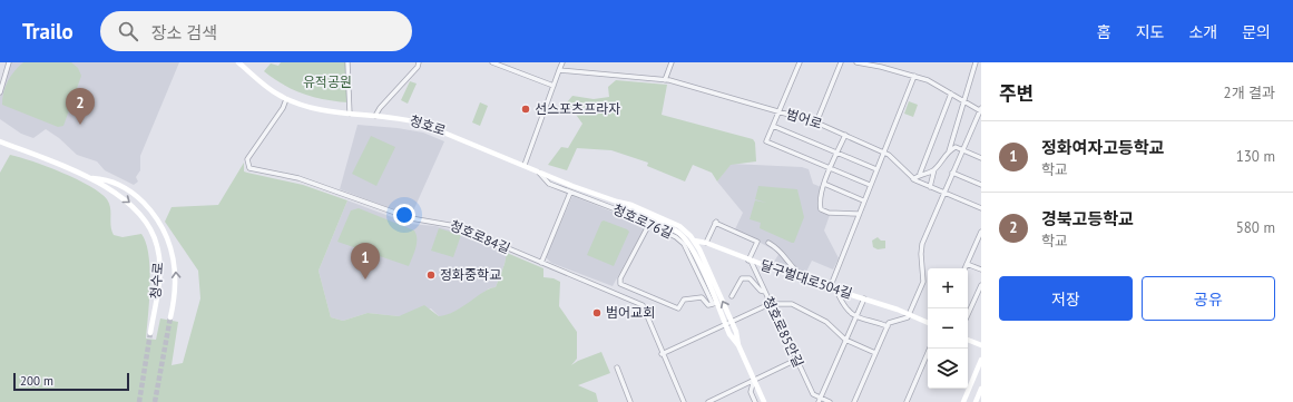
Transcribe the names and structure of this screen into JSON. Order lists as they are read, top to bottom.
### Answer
{
  "streets": {
    "main road": ["청호로", "달구벌대로504길", "청수로"],
    "street": [
      "범어로",
      "청호로76길",
      "청호로84길",
      "청호로85안길"
    ]
  },
  "crossings": [
    ["청호로", "청호로76길"],
    ["청호로", "청호로84길"],
    ["청호로", "달구벌대로504길"],
    ["달구벌대로504길", "청호로85안길"]
  ],
  "parks": ["유적공원"],
  "places": ["선스포츠프라자", "정화중학교", "범어교회"],
  "scale_bar": "200 m",
  "page": {
    "header": "Trailo",
    "search": "장소 검색",
    "nav": [
      "홈",
      "지도",
      "소개",
      "문의"
    ],
    "heading": ["주변", "2개 결과"],
    "pins": ["2", "1"],
    "list": [
      {
        "mark": "1",
        "name": "정화여자고등학교",
        "note": "학교",
        "value": "130 m"
      },
      {
        "mark": "2",
        "name": "경북고등학교",
        "note": "학교",
        "value": "580 m"
      }
    ],
    "buttons": ["저장", "공유"],
    "map_buttons": ["+", "−"],
    "scale": "200 m"
  }
}
